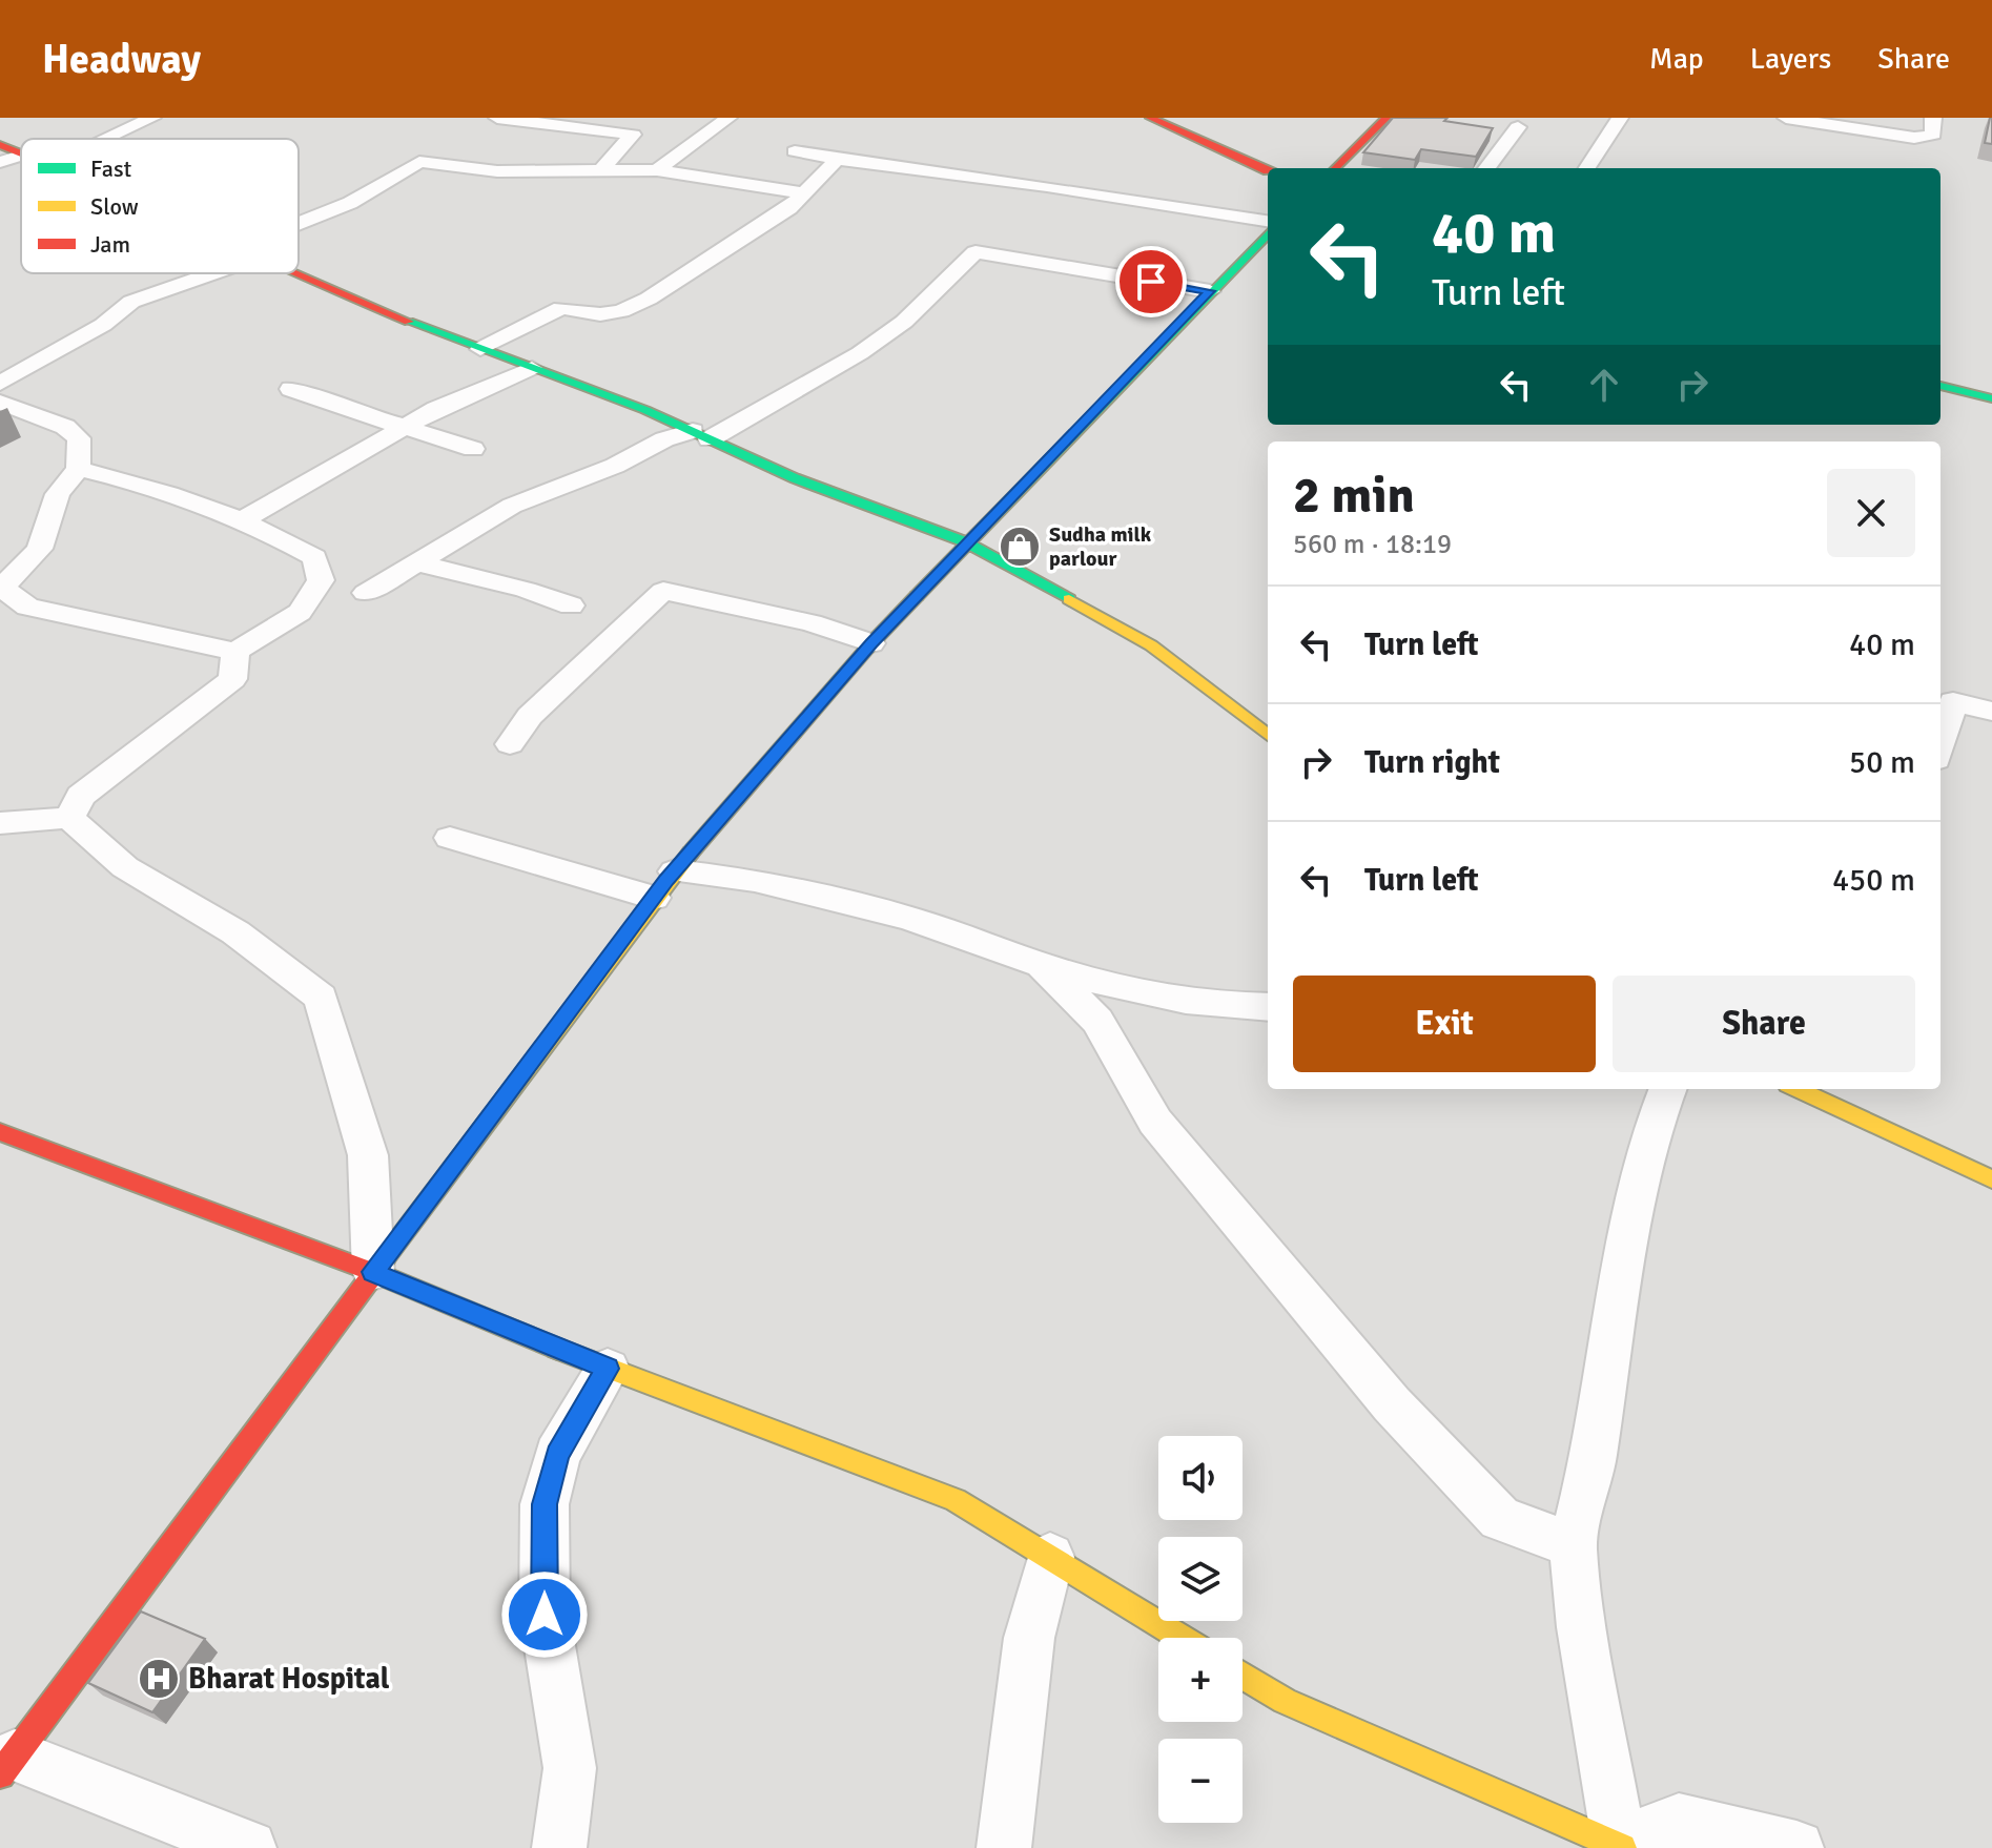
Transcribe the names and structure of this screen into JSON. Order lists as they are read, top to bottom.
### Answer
{
  "places": {
    "shop": ["Sudha milk parlour"],
    "hospital": ["Bharat Hospital"]
  },
  "legend": ["Fast", "Slow", "Jam"],
  "page": {
    "header": "Headway",
    "nav": ["Map", "Layers", "Share"],
    "turn": ["40 m", "Turn left"],
    "heading": ["2 min", "560 m · 18:19"],
    "list": [
      {
        "name": "Turn left",
        "value": "40 m"
      },
      {
        "name": "Turn right",
        "value": "50 m"
      },
      {
        "name": "Turn left",
        "value": "450 m"
      }
    ],
    "buttons": ["Exit", "Share"],
    "map_buttons": ["+", "−"]
  }
}
